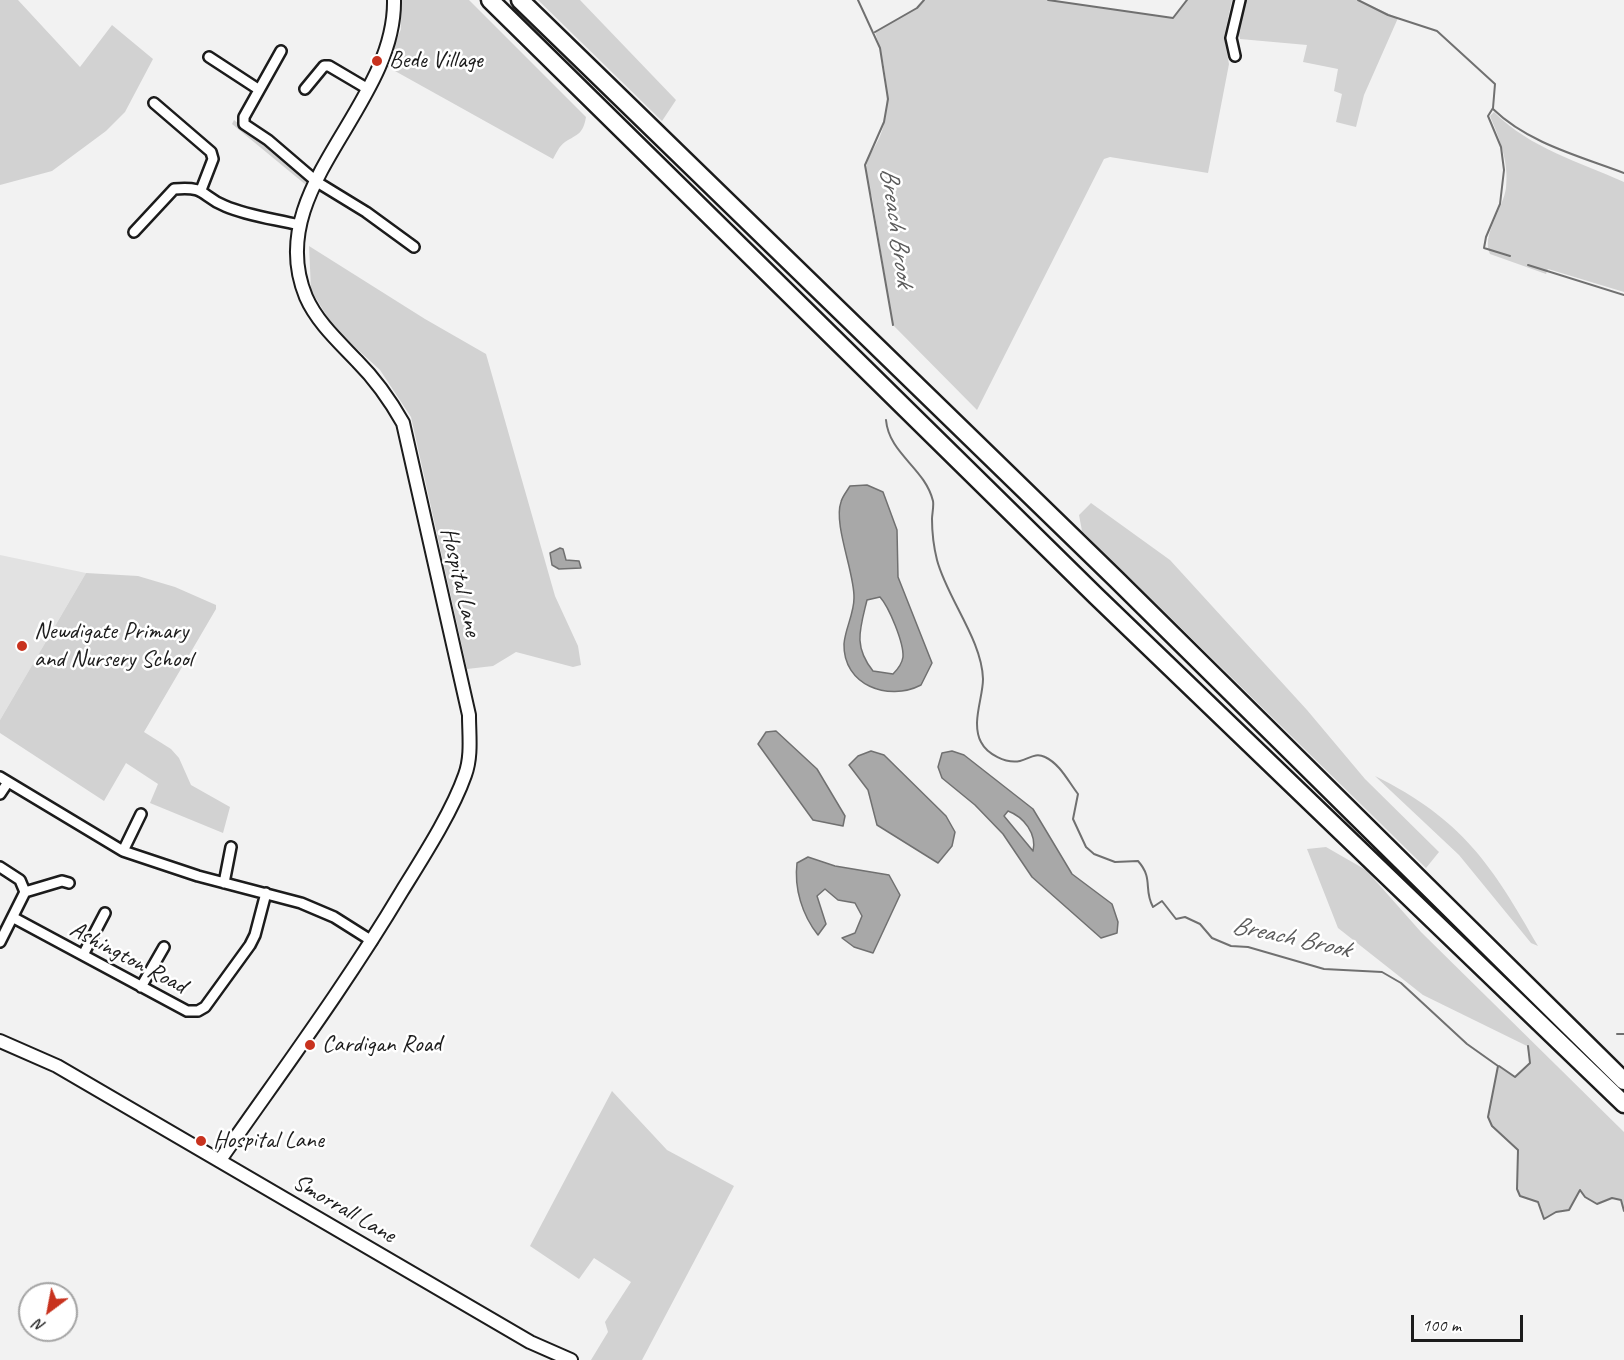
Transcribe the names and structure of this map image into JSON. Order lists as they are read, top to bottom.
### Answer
{
  "streets": {
    "street": ["Hospital Lane", "Ashington Road", "Smorrall Lane"]
  },
  "crossings": [
    ["Hospital Lane", "Smorrall Lane"]
  ],
  "water": ["Breach Brook"],
  "places": [
    "Bede Village",
    "Newdigate Primary and Nursery School",
    "Cardigan Road",
    "Hospital Lane"
  ],
  "scale_bar": "100 m",
  "north": "bottom left"
}
